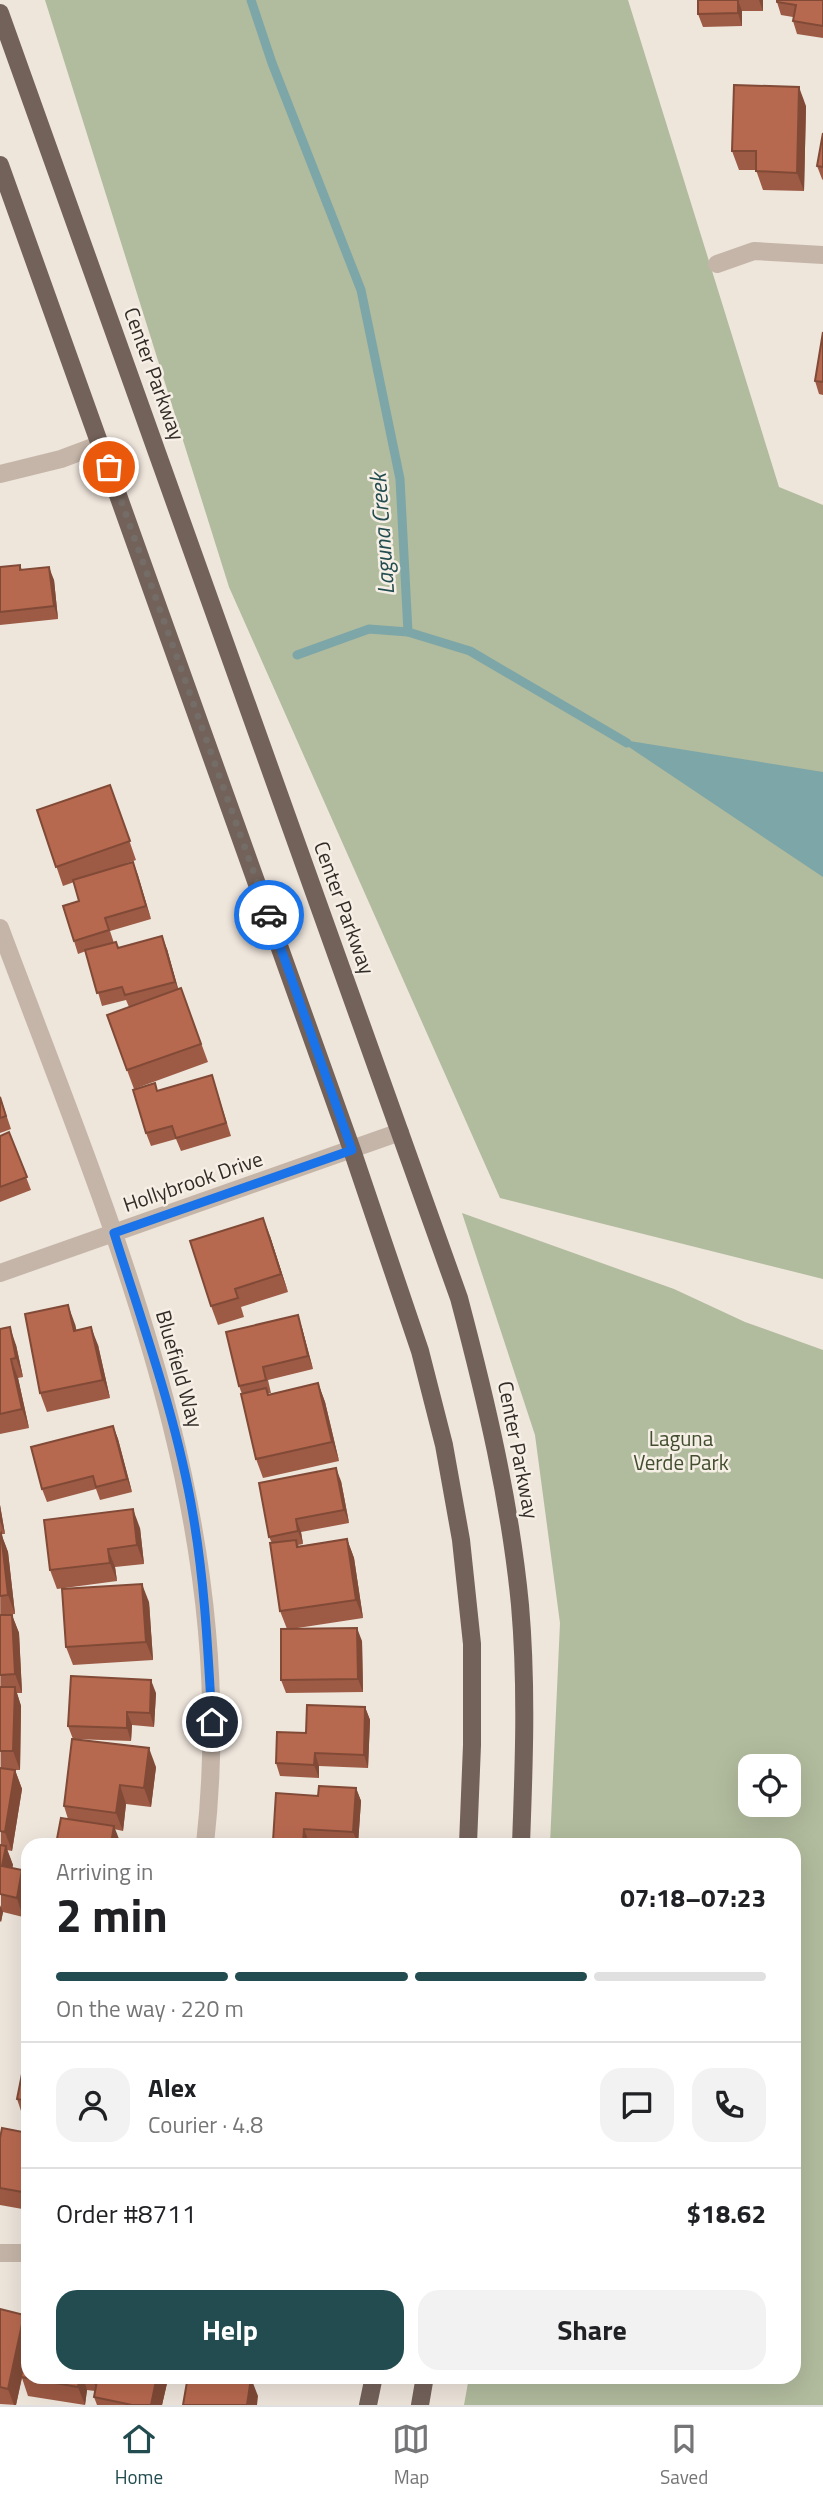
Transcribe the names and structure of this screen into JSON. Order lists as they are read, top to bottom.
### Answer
{
  "streets": {
    "main road": ["Center Parkway"],
    "street": ["Hollybrook Drive", "Bluefield Way"]
  },
  "crossings": [
    ["Center Parkway", "Hollybrook Drive"],
    ["Hollybrook Drive", "Bluefield Way"]
  ],
  "water": ["Laguna Creek"],
  "parks": ["Laguna Verde Park"],
  "page": {
    "heading": ["2 min", "Arriving in", "07:18–07:23"],
    "panel": [
      "Alex",
      "Courier · 4.8",
      "Order #8711",
      "$18.62"
    ],
    "bar": "On the way · 220 m",
    "buttons": ["Help", "Share"],
    "tabs": ["Home", "Map", "Saved"]
  }
}
